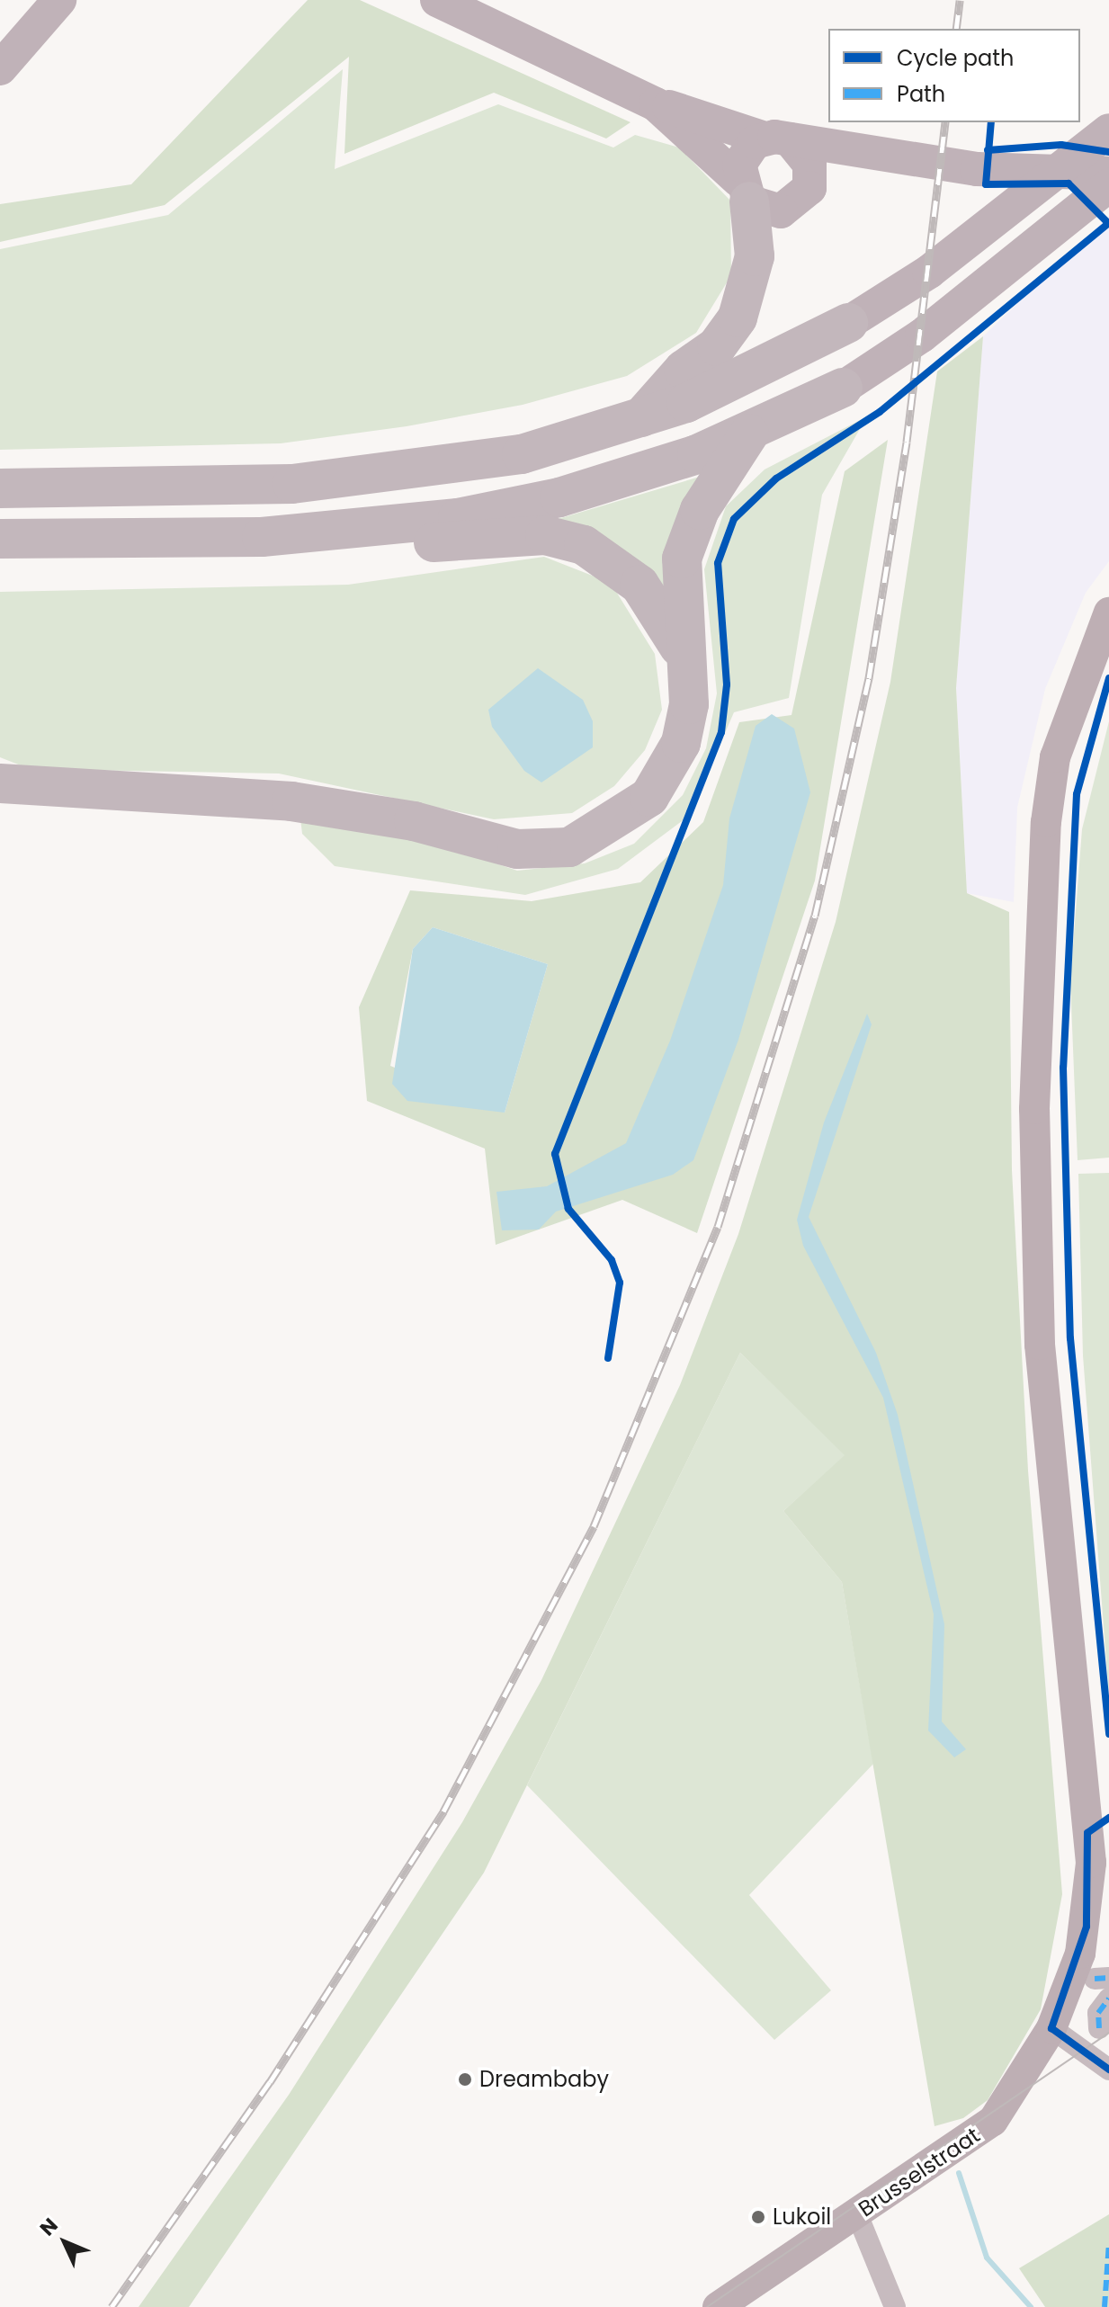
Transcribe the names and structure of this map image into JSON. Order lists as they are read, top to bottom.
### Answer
{
  "streets": {
    "street": ["Brusselstraat"]
  },
  "places": ["Dreambaby", "Lukoil"],
  "legend": ["Cycle path", "Path"],
  "north": "top left"
}
